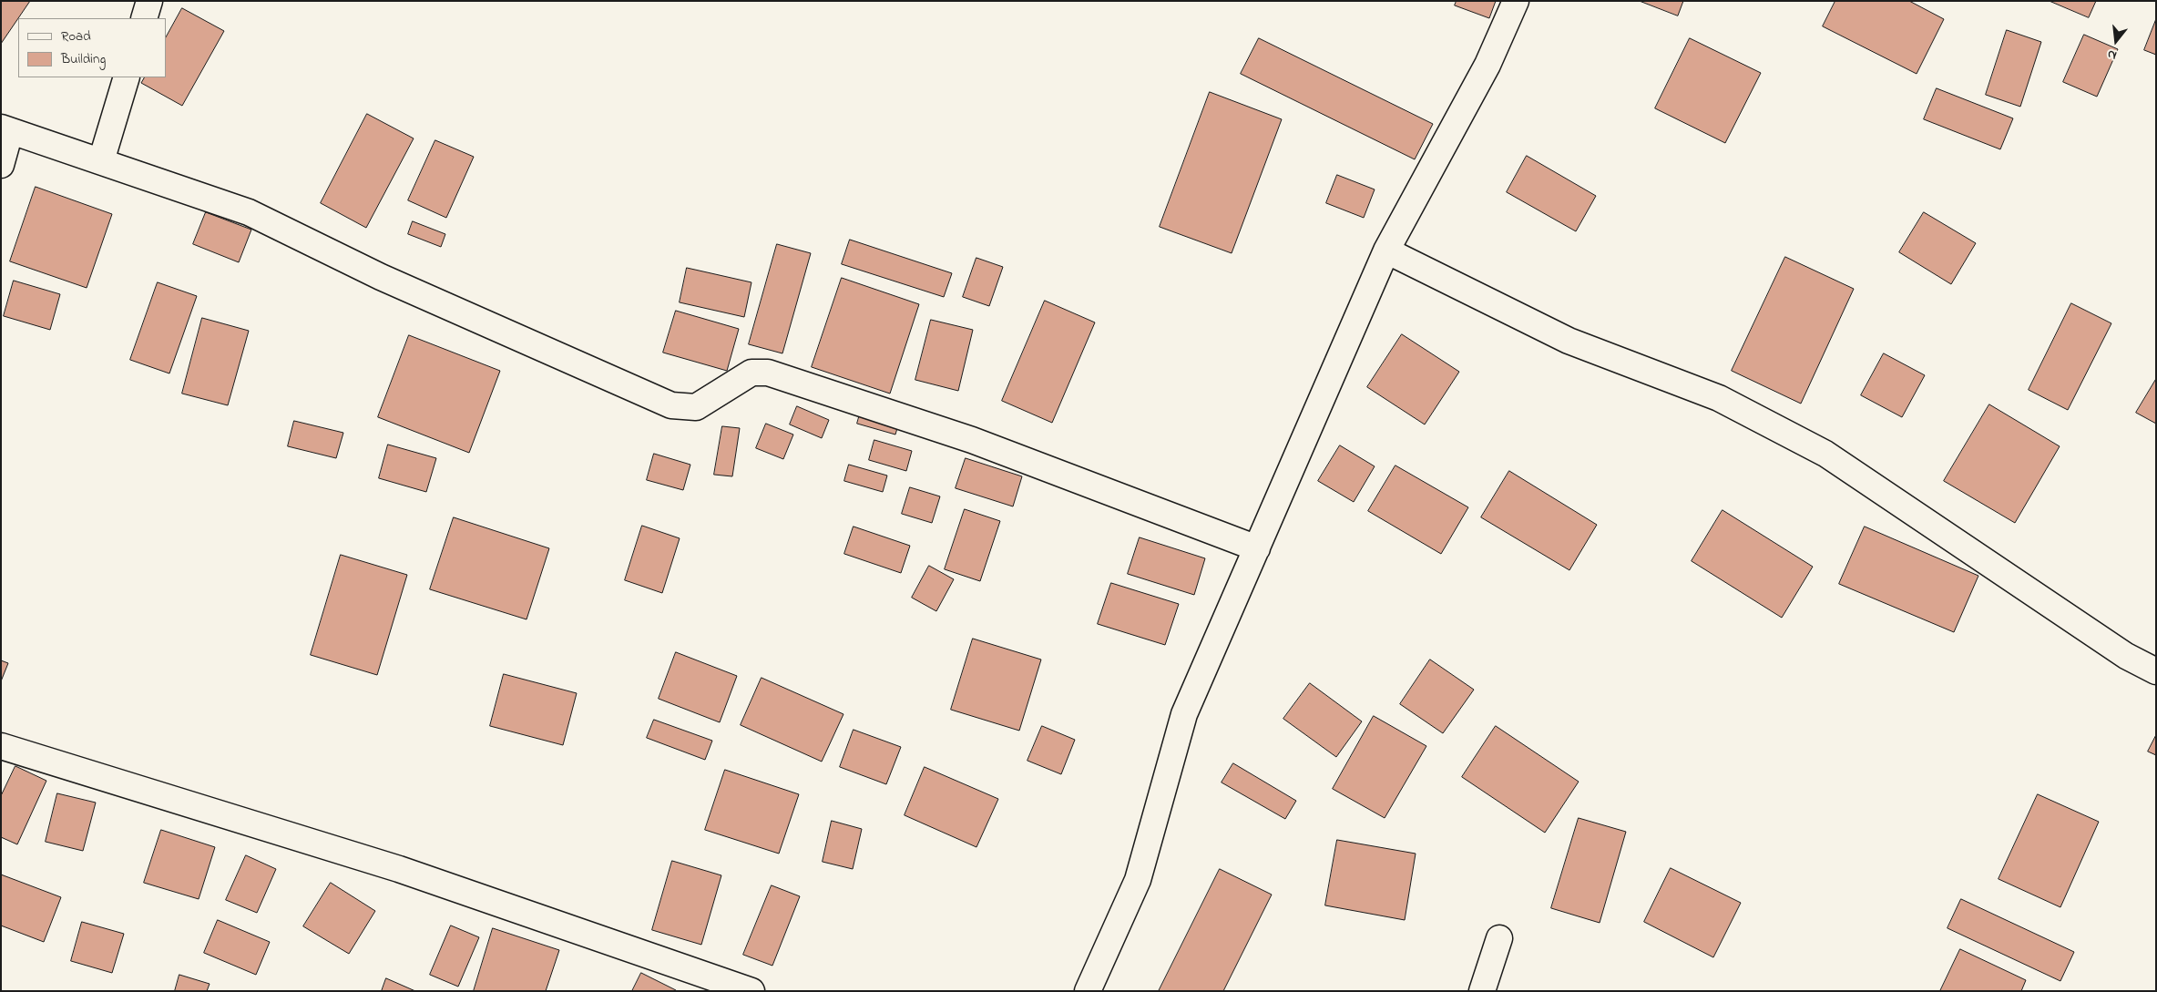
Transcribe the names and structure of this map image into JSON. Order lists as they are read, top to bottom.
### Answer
{
  "legend": ["Road", "Building"],
  "north": "bottom"
}
